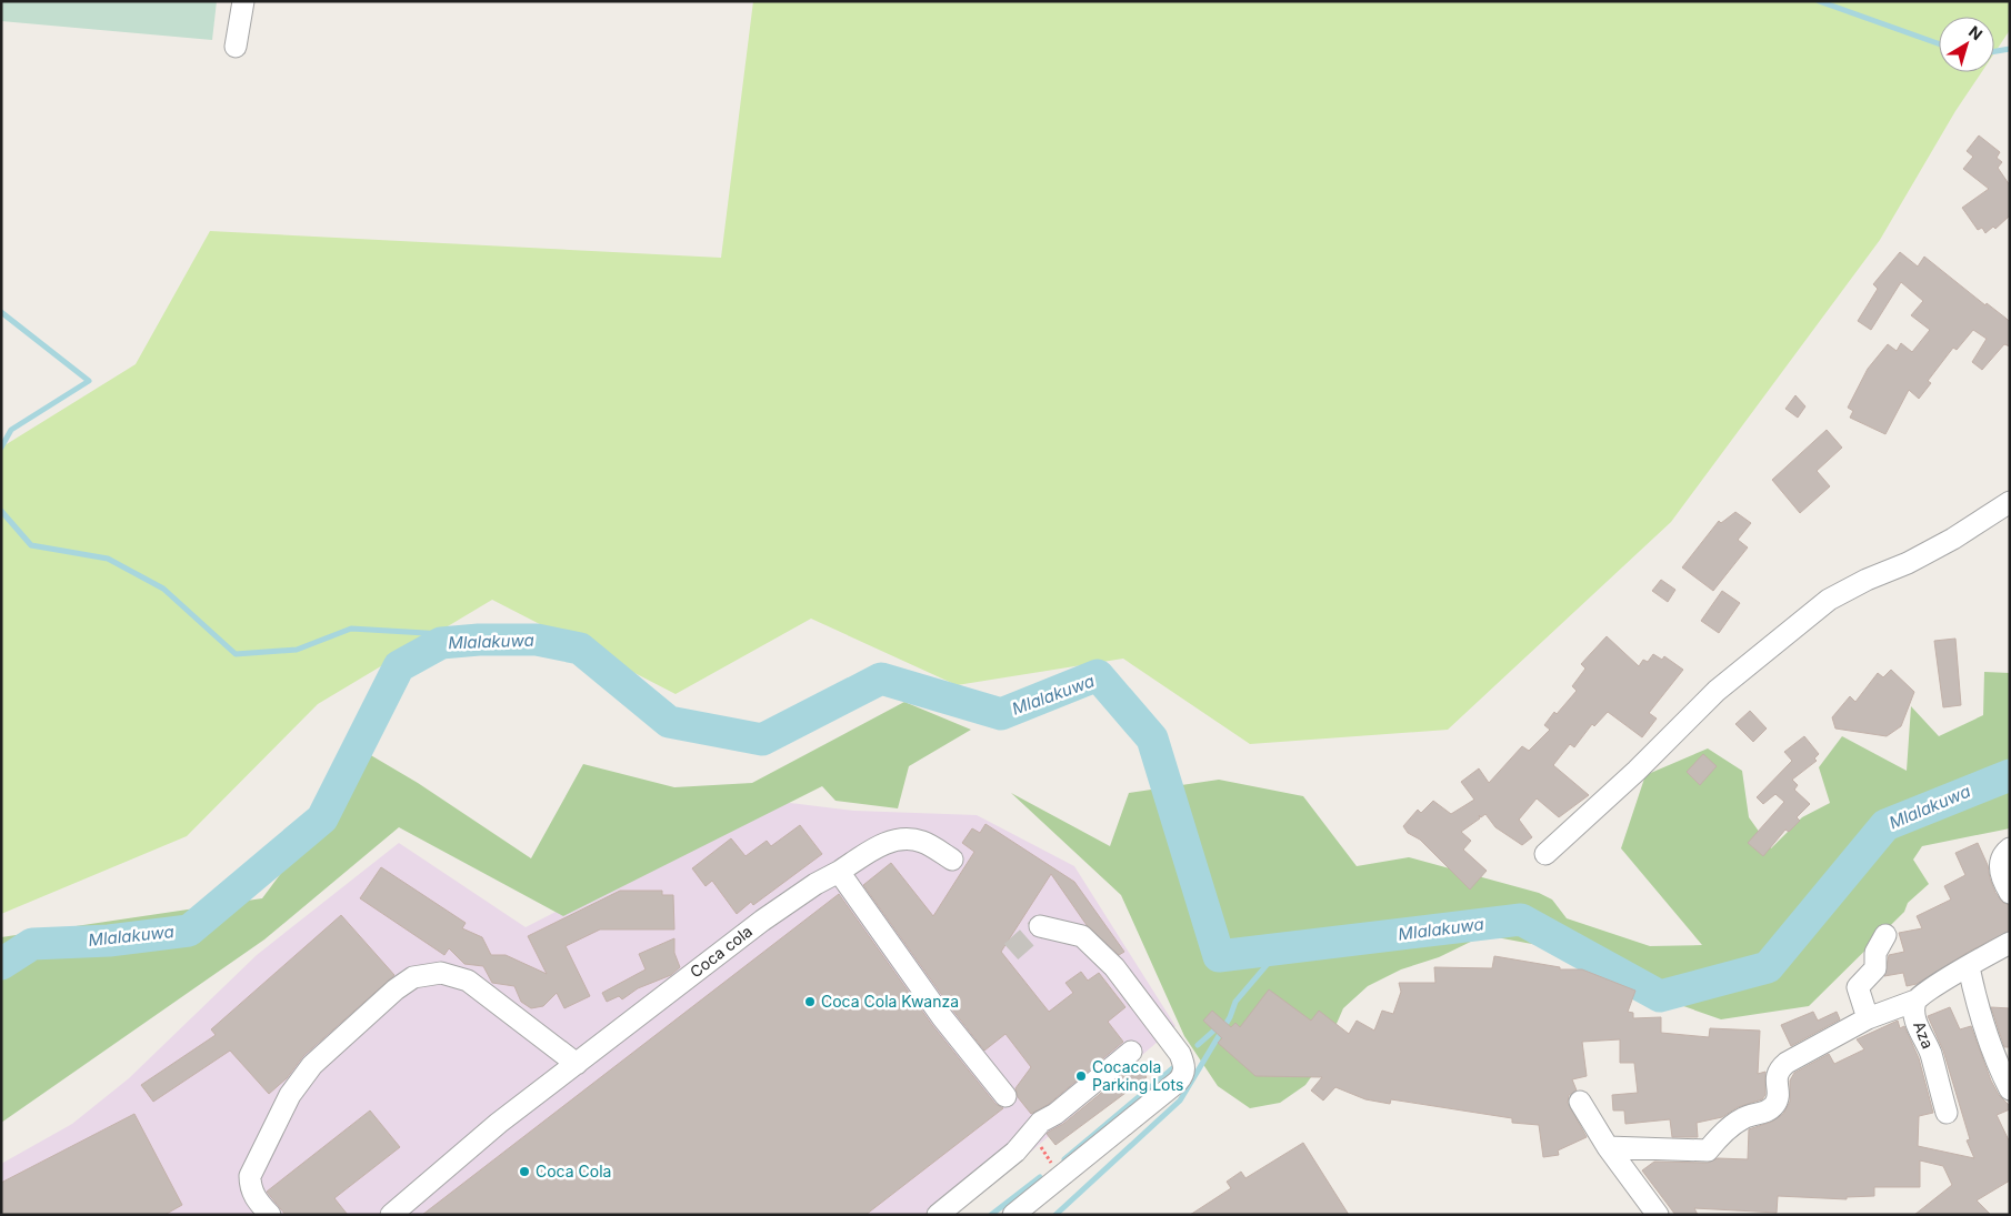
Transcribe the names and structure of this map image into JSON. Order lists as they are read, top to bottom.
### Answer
{
  "streets": {
    "street": ["Coca cola", "Aza"]
  },
  "water": ["Mlalakuwa"],
  "places": ["Coca Cola Kwanza", "Cocacola Parking Lots", "Coca Cola"],
  "north": "top right"
}
